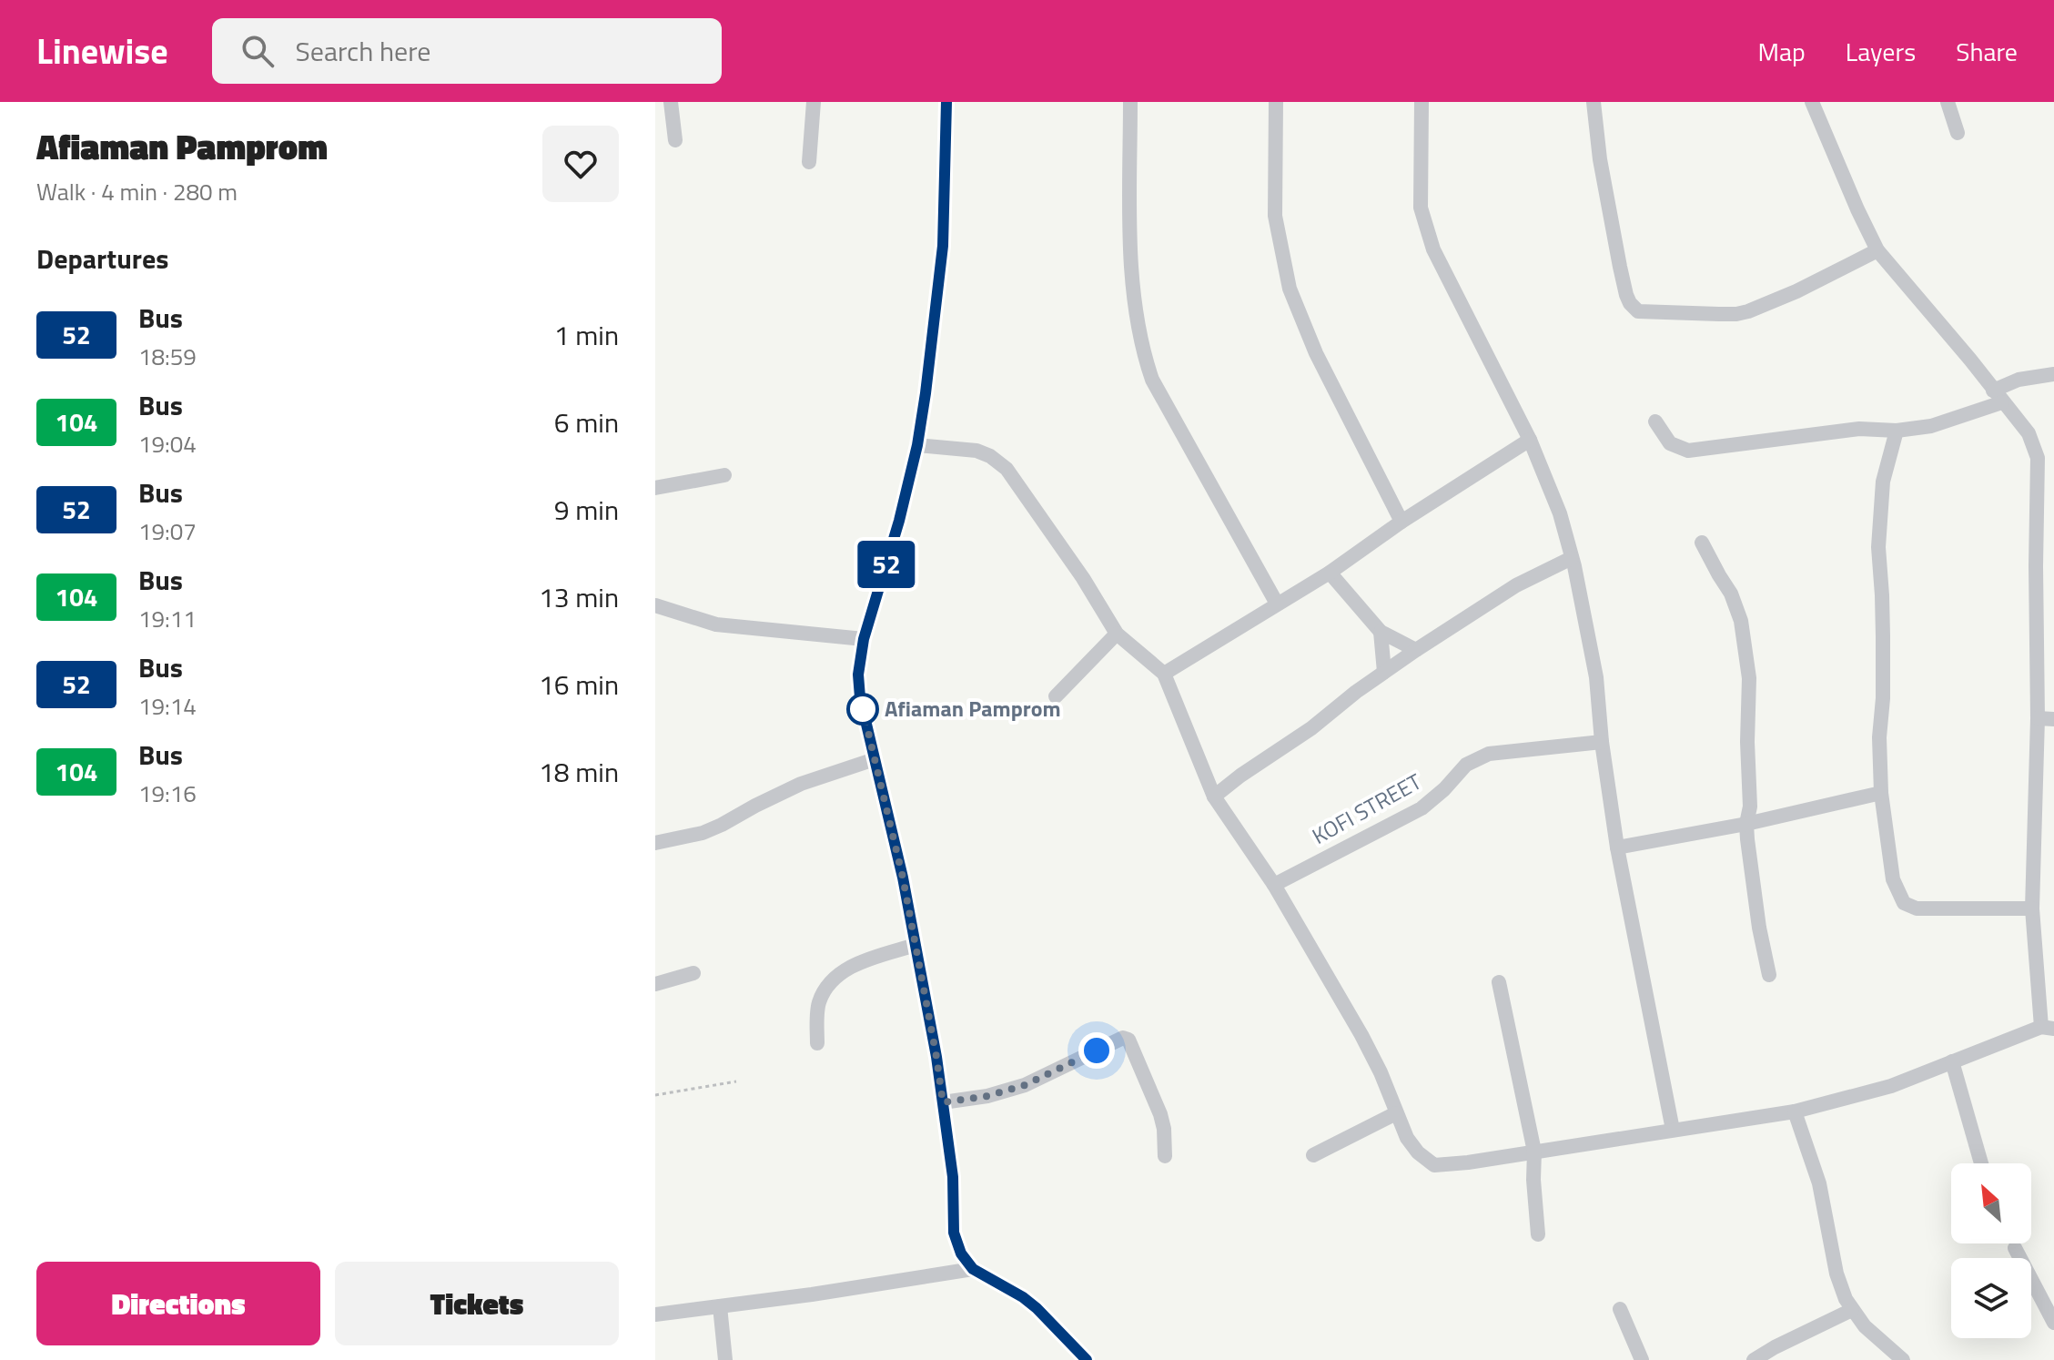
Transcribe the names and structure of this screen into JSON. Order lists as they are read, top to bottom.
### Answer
{
  "streets": {
    "street": ["KOFI STREET"]
  },
  "places": ["Afiaman Pamprom"],
  "lines": ["bus line 52"],
  "north": "top left",
  "page": {
    "header": "Linewise",
    "search": "Search here",
    "nav": ["Map", "Layers", "Share"],
    "heading": [
      ["Afiaman Pamprom", "Walk · 4 min · 280 m"],
      "Departures"
    ],
    "on_map": "52",
    "list": [
      {
        "mark": "52",
        "name": "Bus",
        "note": "18:59",
        "value": "1 min"
      },
      {
        "mark": "104",
        "name": "Bus",
        "note": "19:04",
        "value": "6 min"
      },
      {
        "mark": "52",
        "name": "Bus",
        "note": "19:07",
        "value": "9 min"
      },
      {
        "mark": "104",
        "name": "Bus",
        "note": "19:11",
        "value": "13 min"
      },
      {
        "mark": "52",
        "name": "Bus",
        "note": "19:14",
        "value": "16 min"
      },
      {
        "mark": "104",
        "name": "Bus",
        "note": "19:16",
        "value": "18 min"
      }
    ],
    "buttons": ["Directions", "Tickets"]
  }
}
